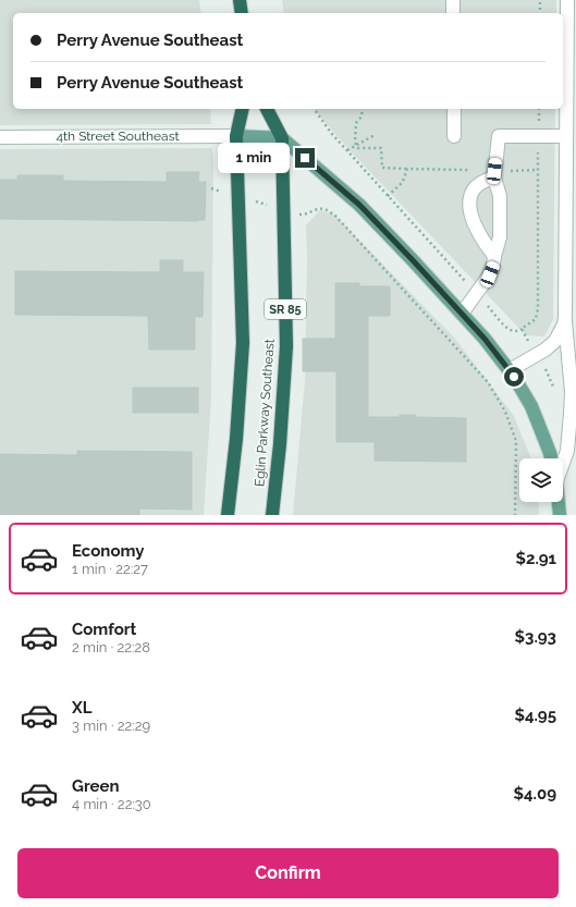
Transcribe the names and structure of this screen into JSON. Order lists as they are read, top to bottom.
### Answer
{
  "streets": {
    "highway": ["SR 85", "Eglin Parkway Southeast"],
    "street": ["4th Street Southeast"]
  },
  "crossings": [
    ["4th Street Southeast", "Eglin Parkway Southeast"]
  ],
  "page": {
    "banner": ["Perry Avenue Southeast", "Perry Avenue Southeast"],
    "bubble": "1 min",
    "list": [
      {
        "name": "Economy",
        "note": "1 min · 22:27",
        "value": "$2.91"
      },
      {
        "name": "Comfort",
        "note": "2 min · 22:28",
        "value": "$3.93"
      },
      {
        "name": "XL",
        "note": "3 min · 22:29",
        "value": "$4.95"
      },
      {
        "name": "Green",
        "note": "4 min · 22:30",
        "value": "$4.09"
      }
    ],
    "buttons": "Confirm"
  }
}
